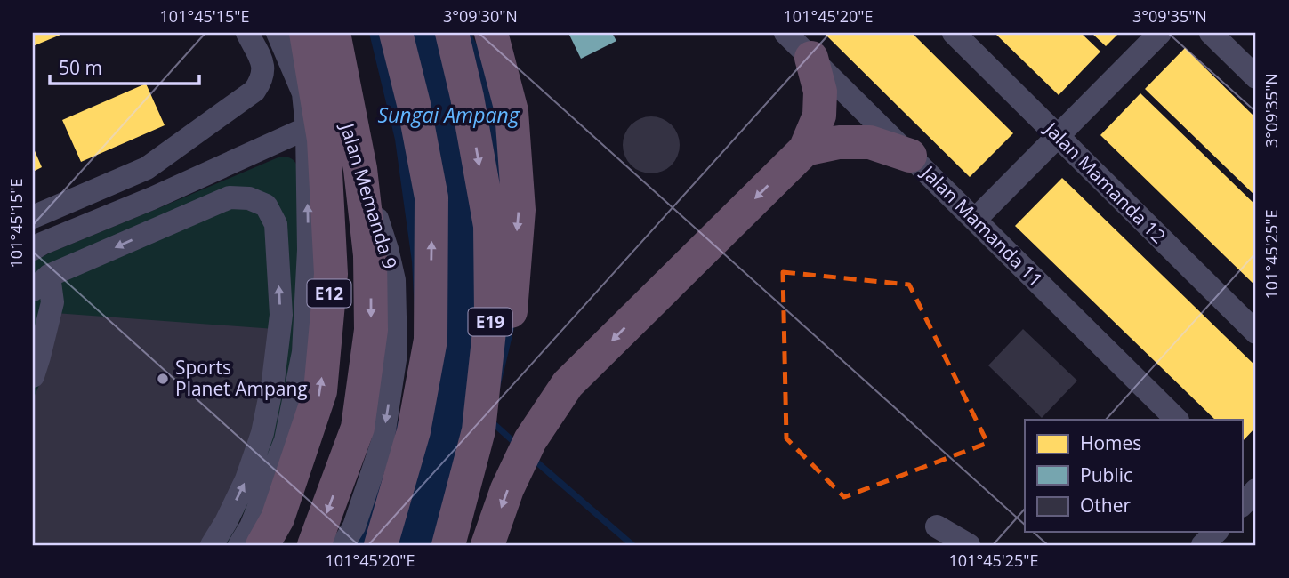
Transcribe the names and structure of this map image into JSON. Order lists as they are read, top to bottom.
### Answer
{
  "streets": {
    "highway": ["E12", "E19"],
    "street": ["Jalan Mamanda 12", "Jalan Memanda 9", "Jalan Mamanda 11"]
  },
  "crossings": [
    ["Jalan Memanda 9", "E12"]
  ],
  "water": ["Sungai Ampang"],
  "places": ["Sports Planet Ampang"],
  "legend": ["Homes", "Public", "Other"],
  "scale_bar": "50 m",
  "coordinates": [
    "101°45'15\"E",
    "3°09'30\"N",
    "101°45'20\"E",
    "3°09'35\"N",
    "101°45'25\"E"
  ]
}
